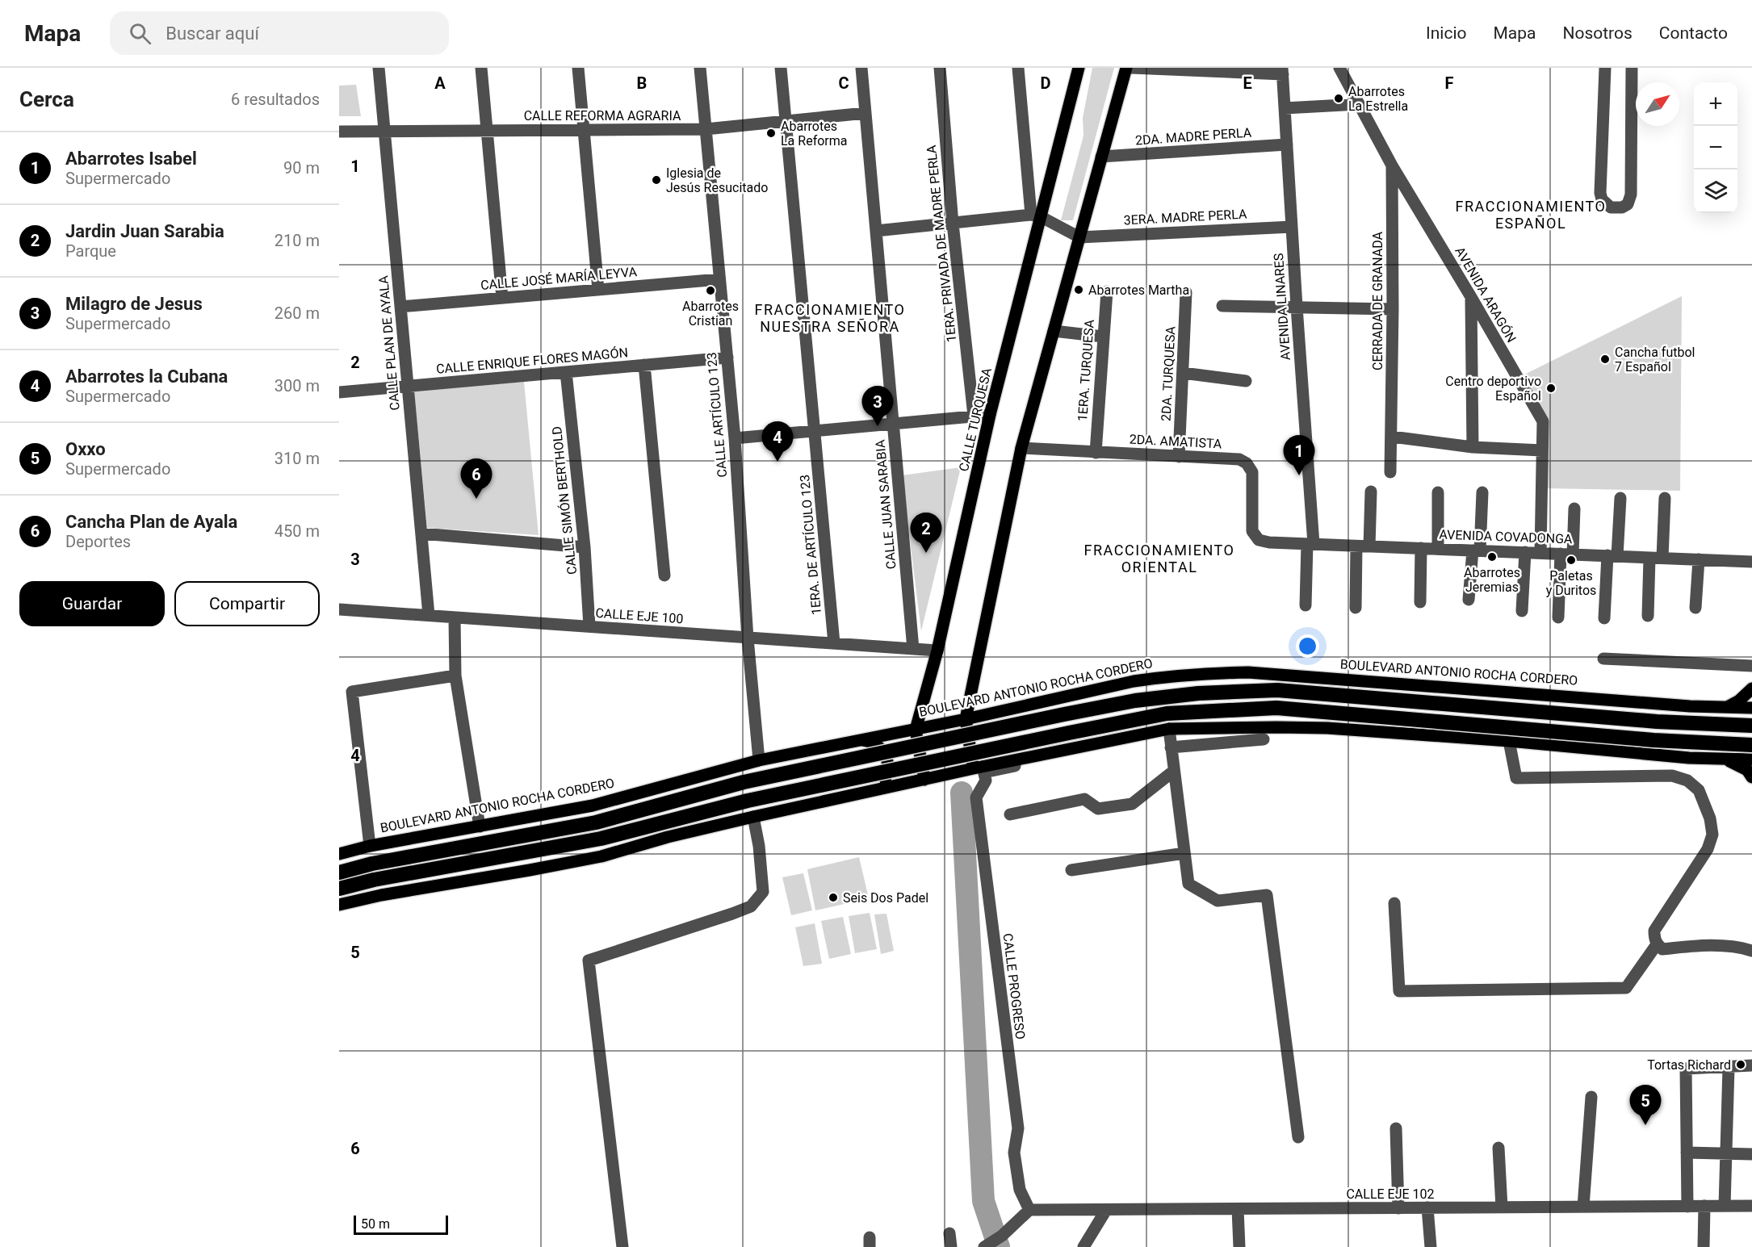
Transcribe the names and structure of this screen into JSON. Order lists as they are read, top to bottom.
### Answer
{
  "streets": {
    "main road": ["CALLE TURQUESA", "BOULEVARD ANTONIO ROCHA CORDERO"],
    "street": [
      "CALLE REFORMA AGRARIA",
      "2DA. MADRE PERLA",
      "3ERA. MADRE PERLA",
      "1ERA. PRIVADA DE MADRE PERLA",
      "CALLE JOSÉ MARÍA LEYVA",
      "AVENIDA ARAGÓN",
      "CERRADA DE GRANADA",
      "AVENIDA LINARES",
      "CALLE PLAN DE AYALA",
      "CALLE ENRIQUE FLORES MAGÓN",
      "1ERA. TURQUESA",
      "2DA. TURQUESA",
      "CALLE ARTÍCULO 123",
      "2DA. AMATISTA",
      "CALLE SIMÓN BERTHOLD",
      "CALLE JUAN SARABIA",
      "AVENIDA COVADONGA",
      "1ERA. DE ARTÍCULO 123",
      "CALLE EJE 100",
      "CALLE PROGRESO",
      "CALLE EJE 102"
    ]
  },
  "crossings": [
    ["CALLE REFORMA AGRARIA", "CALLE PLAN DE AYALA"],
    ["CALLE REFORMA AGRARIA", "CALLE ARTÍCULO 123"],
    ["CALLE REFORMA AGRARIA", "CALLE JUAN SARABIA"],
    ["CALLE REFORMA AGRARIA", "1ERA. DE ARTÍCULO 123"],
    ["2DA. MADRE PERLA", "AVENIDA LINARES"],
    ["3ERA. MADRE PERLA", "AVENIDA LINARES"],
    ["CALLE JOSÉ MARÍA LEYVA", "CALLE PLAN DE AYALA"],
    ["CALLE JOSÉ MARÍA LEYVA", "CALLE ARTÍCULO 123"],
    ["AVENIDA ARAGÓN", "CERRADA DE GRANADA"],
    ["AVENIDA ARAGÓN", "AVENIDA COVADONGA"],
    ["AVENIDA LINARES", "AVENIDA COVADONGA"],
    ["CALLE PLAN DE AYALA", "CALLE ENRIQUE FLORES MAGÓN"],
    ["CALLE PLAN DE AYALA", "CALLE EJE 100"],
    ["CALLE ENRIQUE FLORES MAGÓN", "CALLE ARTÍCULO 123"],
    ["CALLE ENRIQUE FLORES MAGÓN", "CALLE SIMÓN BERTHOLD"],
    ["1ERA. TURQUESA", "2DA. AMATISTA"],
    ["2DA. TURQUESA", "2DA. AMATISTA"],
    ["CALLE ARTÍCULO 123", "CALLE EJE 100"],
    ["CALLE ARTÍCULO 123", "BOULEVARD ANTONIO ROCHA CORDERO"],
    ["CALLE TURQUESA", "CALLE EJE 100"],
    ["CALLE TURQUESA", "BOULEVARD ANTONIO ROCHA CORDERO"],
    ["2DA. AMATISTA", "AVENIDA COVADONGA"],
    ["CALLE SIMÓN BERTHOLD", "CALLE EJE 100"],
    ["CALLE JUAN SARABIA", "CALLE EJE 100"],
    ["1ERA. DE ARTÍCULO 123", "CALLE EJE 100"],
    ["CALLE PROGRESO", "CALLE EJE 102"]
  ],
  "districts": ["FRACCIONAMIENTO ESPAÑOL", "FRACCIONAMIENTO NUESTRA SEÑORA", "FRACCIONAMIENTO ORIENTAL"],
  "places": [
    "Abarrotes La Estrella",
    "Abarrotes La Reforma",
    "Iglesia de Jesús Resucitado",
    "Abarrotes Martha",
    "Abarrotes Cristian",
    "Cancha futbol 7 Español",
    "Centro deportivo Español",
    "Abarrotes Jeremias",
    "Paletas y Duritos",
    "Seis Dos Padel",
    "Tortas Richard"
  ],
  "scale_bar": "50 m",
  "north": "top right",
  "page": {
    "header": "Mapa",
    "search": "Buscar aquí",
    "nav": [
      "Inicio",
      "Mapa",
      "Nosotros",
      "Contacto"
    ],
    "heading": ["Cerca", "6 resultados"],
    "map_buttons": ["+", "−"],
    "list": [
      {
        "mark": "1",
        "name": "Abarrotes Isabel",
        "note": "Supermercado",
        "value": "90 m"
      },
      {
        "mark": "2",
        "name": "Jardin Juan Sarabia",
        "note": "Parque",
        "value": "210 m"
      },
      {
        "mark": "3",
        "name": "Milagro de Jesus",
        "note": "Supermercado",
        "value": "260 m"
      },
      {
        "mark": "4",
        "name": "Abarrotes la Cubana",
        "note": "Supermercado",
        "value": "300 m"
      },
      {
        "mark": "5",
        "name": "Oxxo",
        "note": "Supermercado",
        "value": "310 m"
      },
      {
        "mark": "6",
        "name": "Cancha Plan de Ayala",
        "note": "Deportes",
        "value": "450 m"
      }
    ],
    "pins": [
      "3",
      "4",
      "1",
      "6",
      "2",
      "5"
    ],
    "buttons": ["Guardar", "Compartir"],
    "scale": "50 m"
  },
  "grid": {
    "columns": [
      "A",
      "B",
      "C",
      "D",
      "E",
      "F"
    ],
    "rows": [
      "1",
      "2",
      "3",
      "4",
      "5",
      "6"
    ]
  }
}
